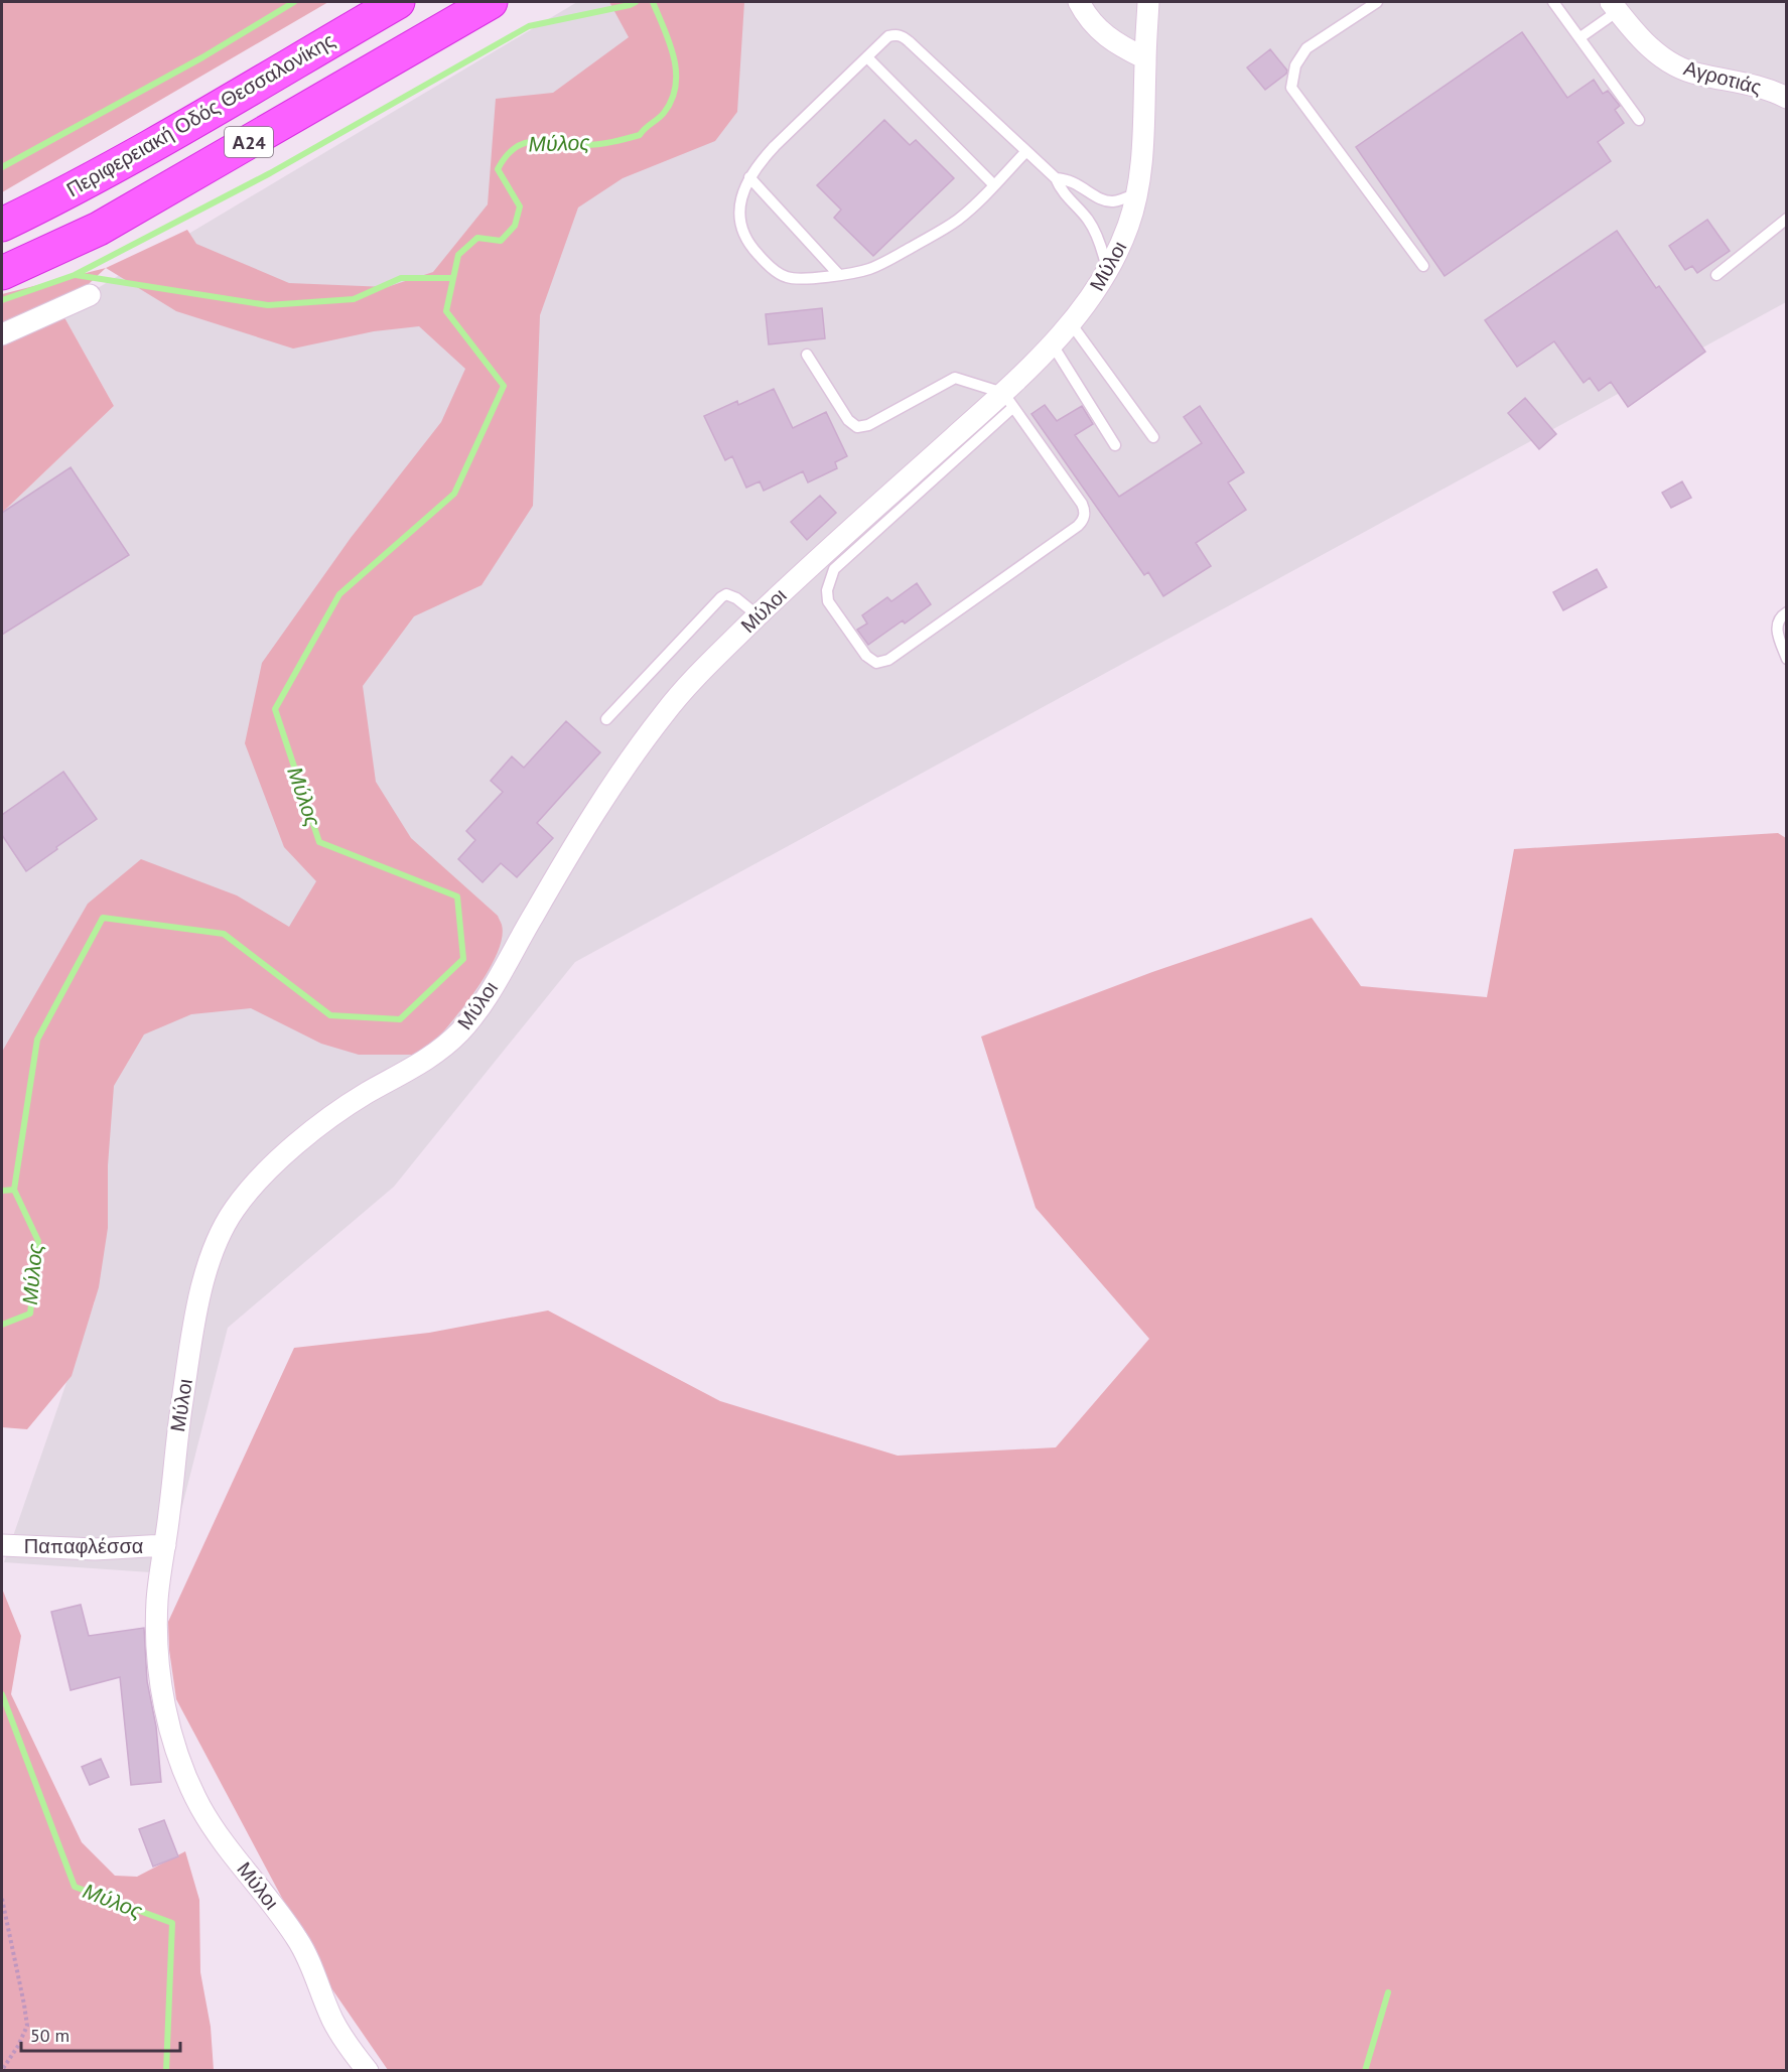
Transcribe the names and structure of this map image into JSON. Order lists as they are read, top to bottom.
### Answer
{
  "streets": {
    "highway": ["Περιφερειακή Οδός Θεσσαλονίκης", "Α24"],
    "street": ["Αγροτιάς", "Μύλοι", "Παπαφλέσσα"]
  },
  "crossings": [
    ["Μύλοι", "Παπαφλέσσα"]
  ],
  "water": ["Μύλος"],
  "scale_bar": "50 m"
}
